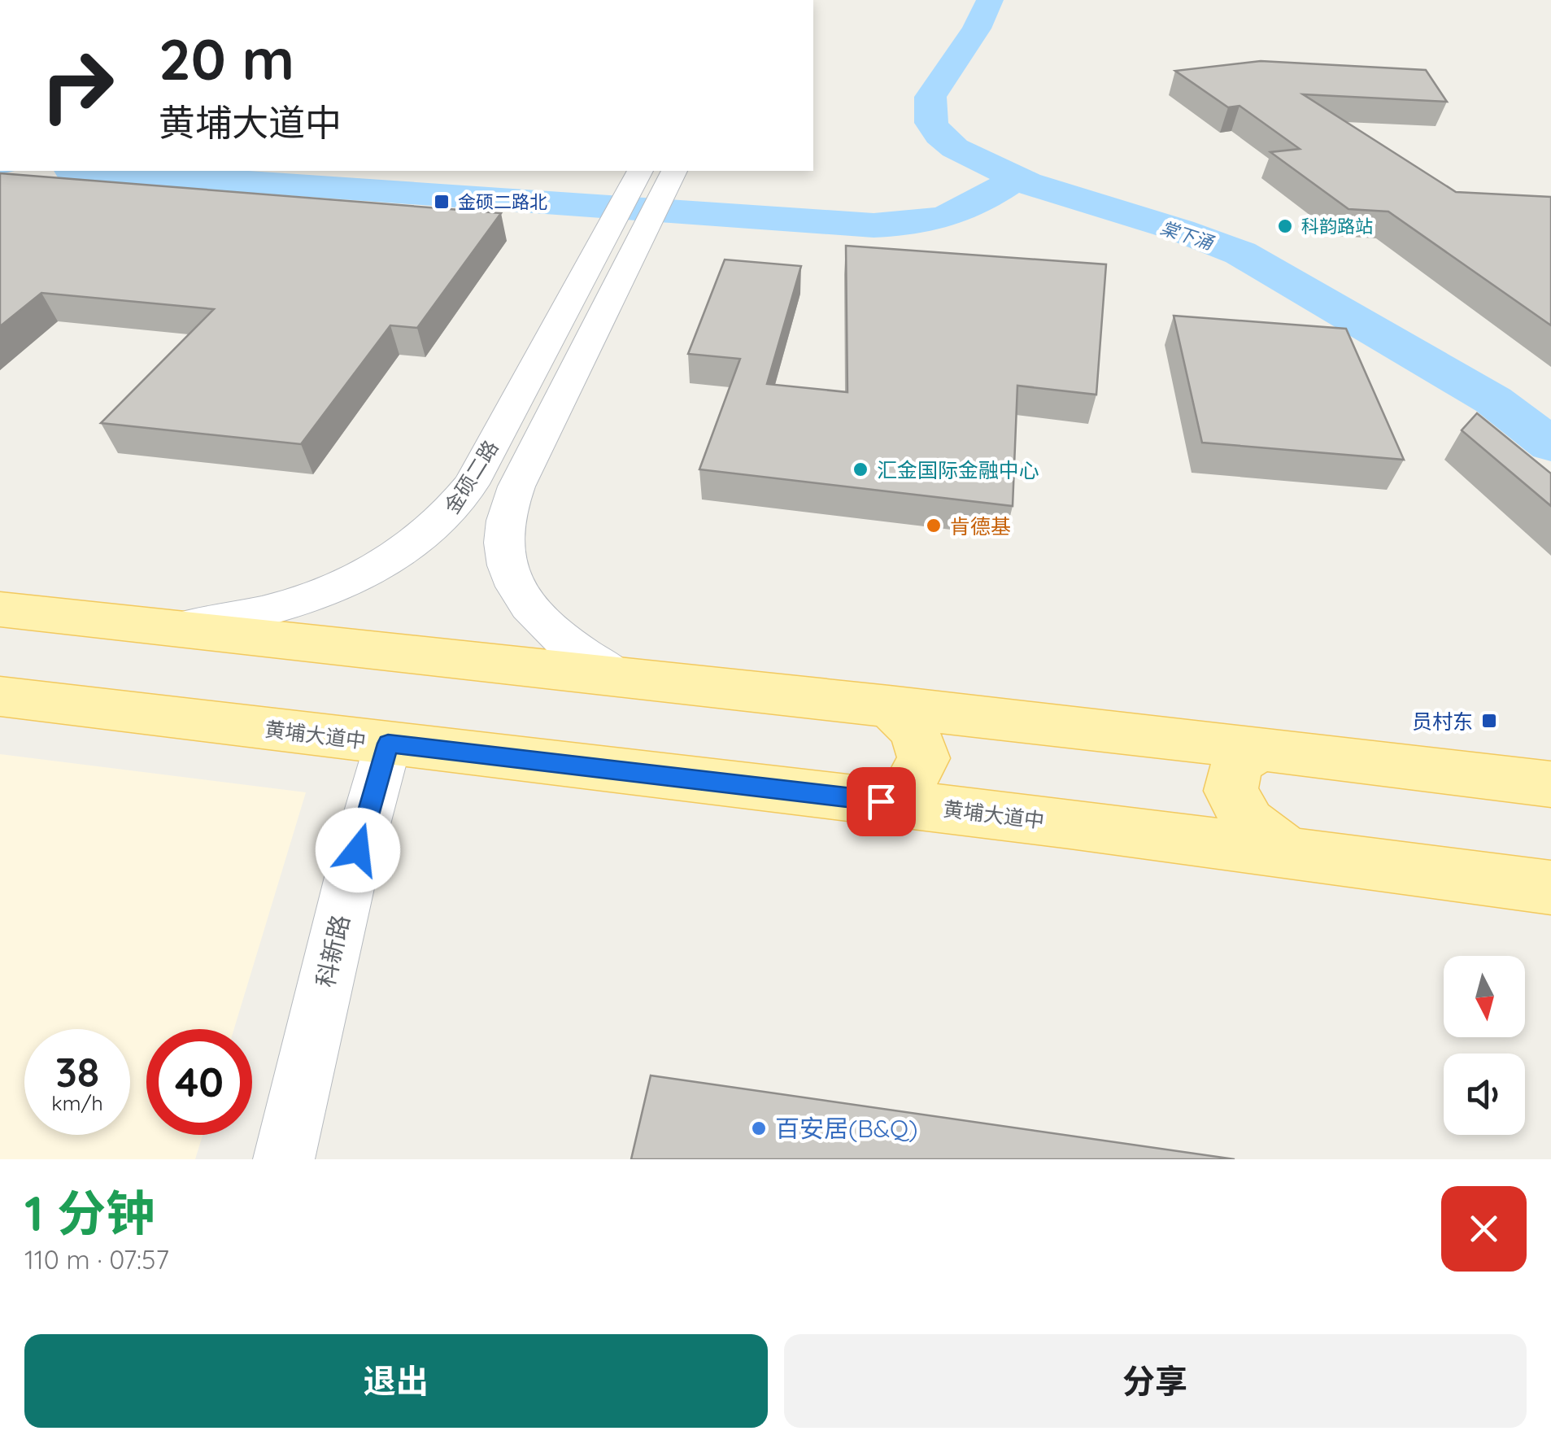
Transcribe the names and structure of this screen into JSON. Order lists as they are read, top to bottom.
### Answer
{
  "streets": {
    "main road": ["黄埔大道中"],
    "street": ["金硕二路", "科新路"]
  },
  "crossings": [
    ["黄埔大道中", "科新路"]
  ],
  "water": ["棠下涌"],
  "places": {
    "transit": ["金硕二路北", "员村东"],
    "other": [
      "科韵路站",
      "汇金国际金融中心",
      "肯德基",
      "百安居(B&Q)"
    ]
  },
  "north": "bottom",
  "page": {
    "turn": ["20 m", "黄埔大道中"],
    "speed": "38 km/h",
    "limit": "40",
    "heading": ["1 分钟", "110 m · 07:57"],
    "buttons": ["退出", "分享"]
  }
}
